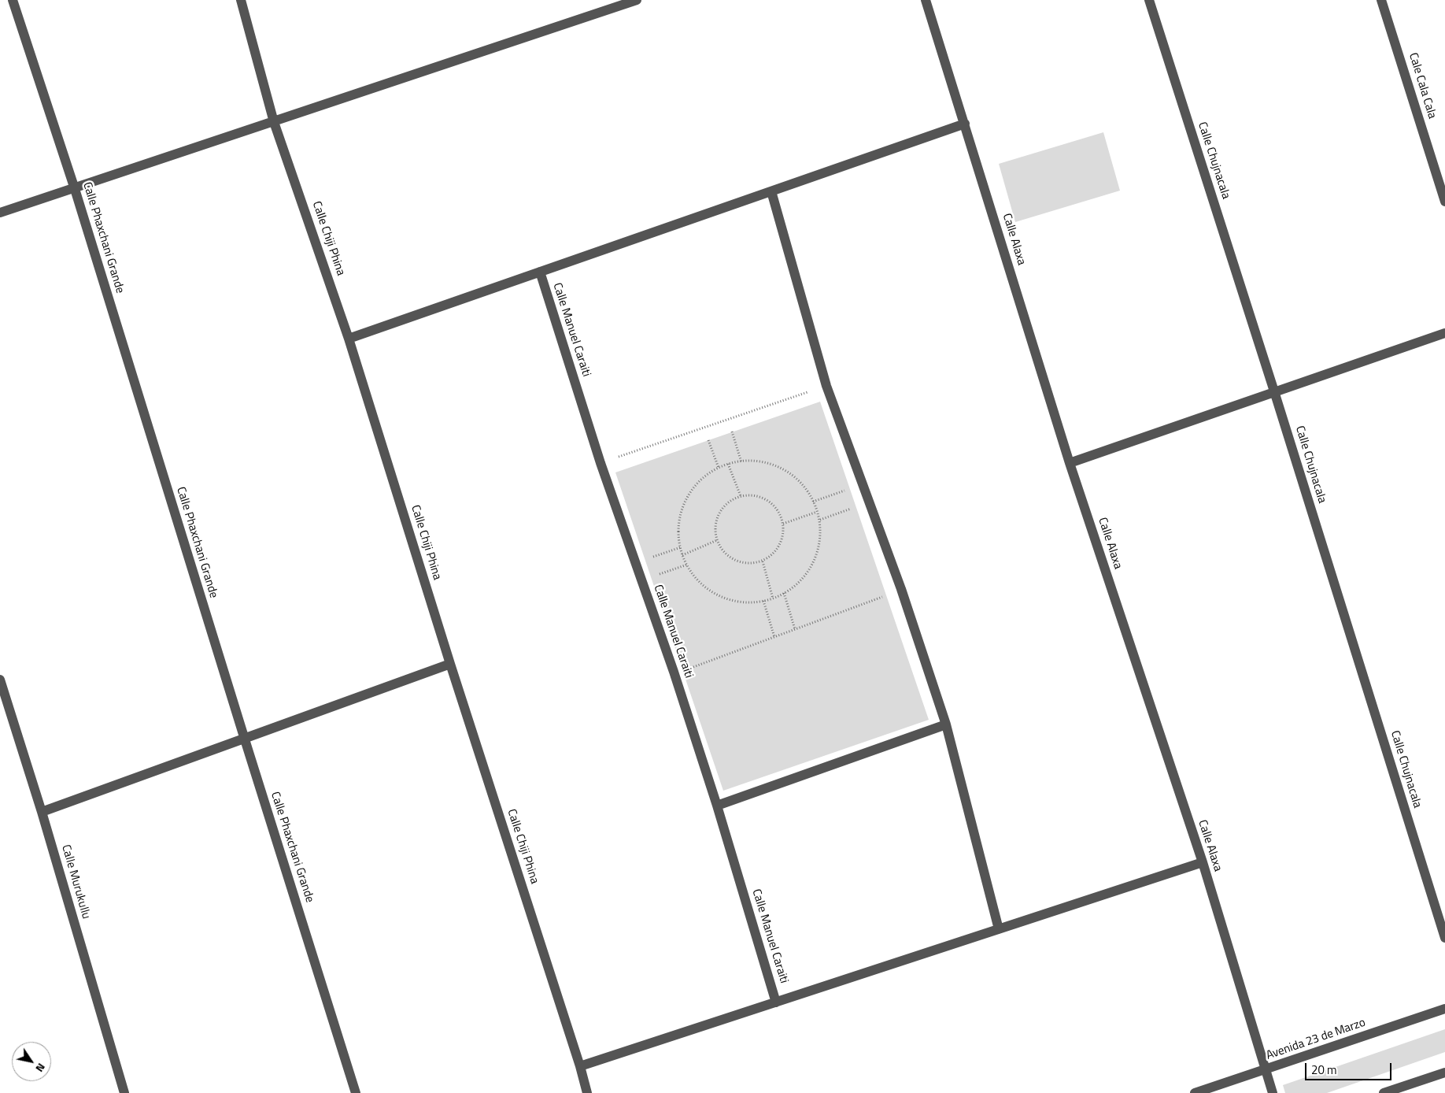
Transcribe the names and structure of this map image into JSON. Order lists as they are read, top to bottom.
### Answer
{
  "streets": {
    "street": [
      "Cale Cala Cala",
      "Calle Chujnacala",
      "Calle Phaxchani Grande",
      "Calle Chiji Phina",
      "Calle Alaxa",
      "Calle Manuel Caraiti",
      "Calle Murukullu",
      "Avenida 23 de Marzo"
    ]
  },
  "crossings": [
    ["Calle Alaxa", "Avenida 23 de Marzo"]
  ],
  "scale_bar": "20 m",
  "north": "bottom right"
}
